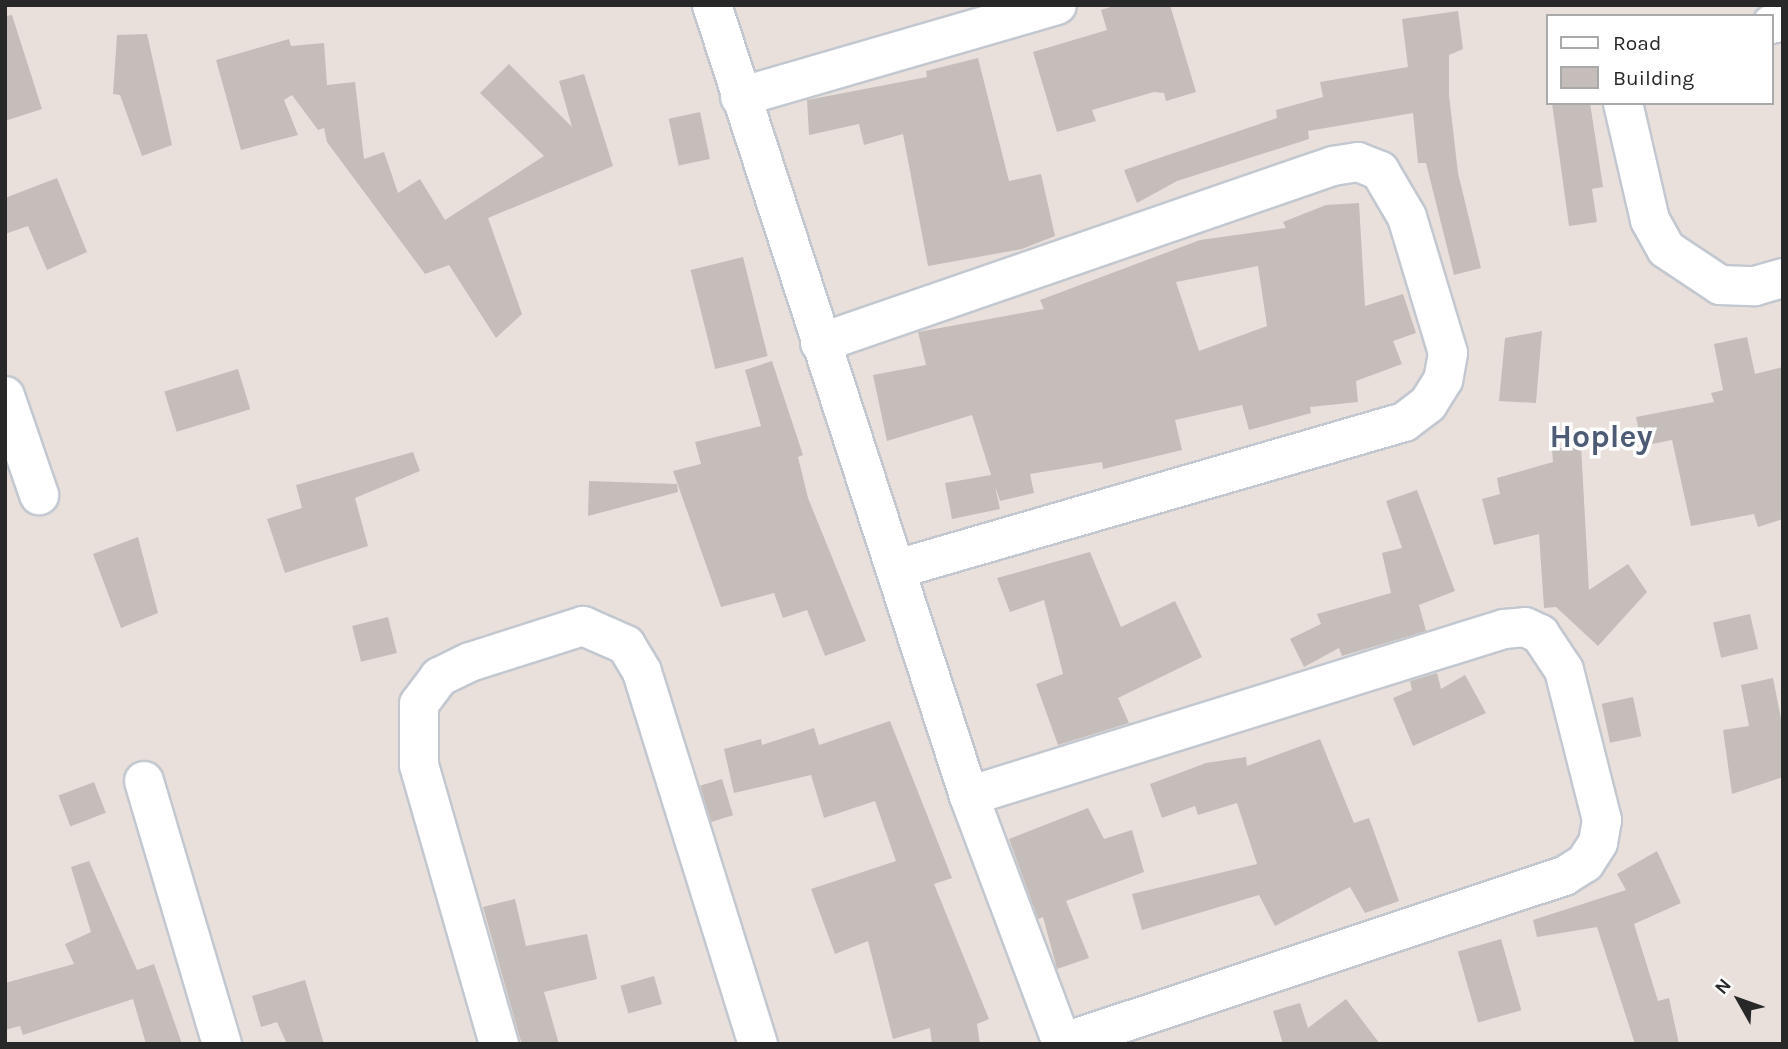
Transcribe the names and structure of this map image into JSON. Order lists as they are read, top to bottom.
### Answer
{
  "districts": ["Hopley"],
  "legend": ["Road", "Building"],
  "north": "top left"
}
